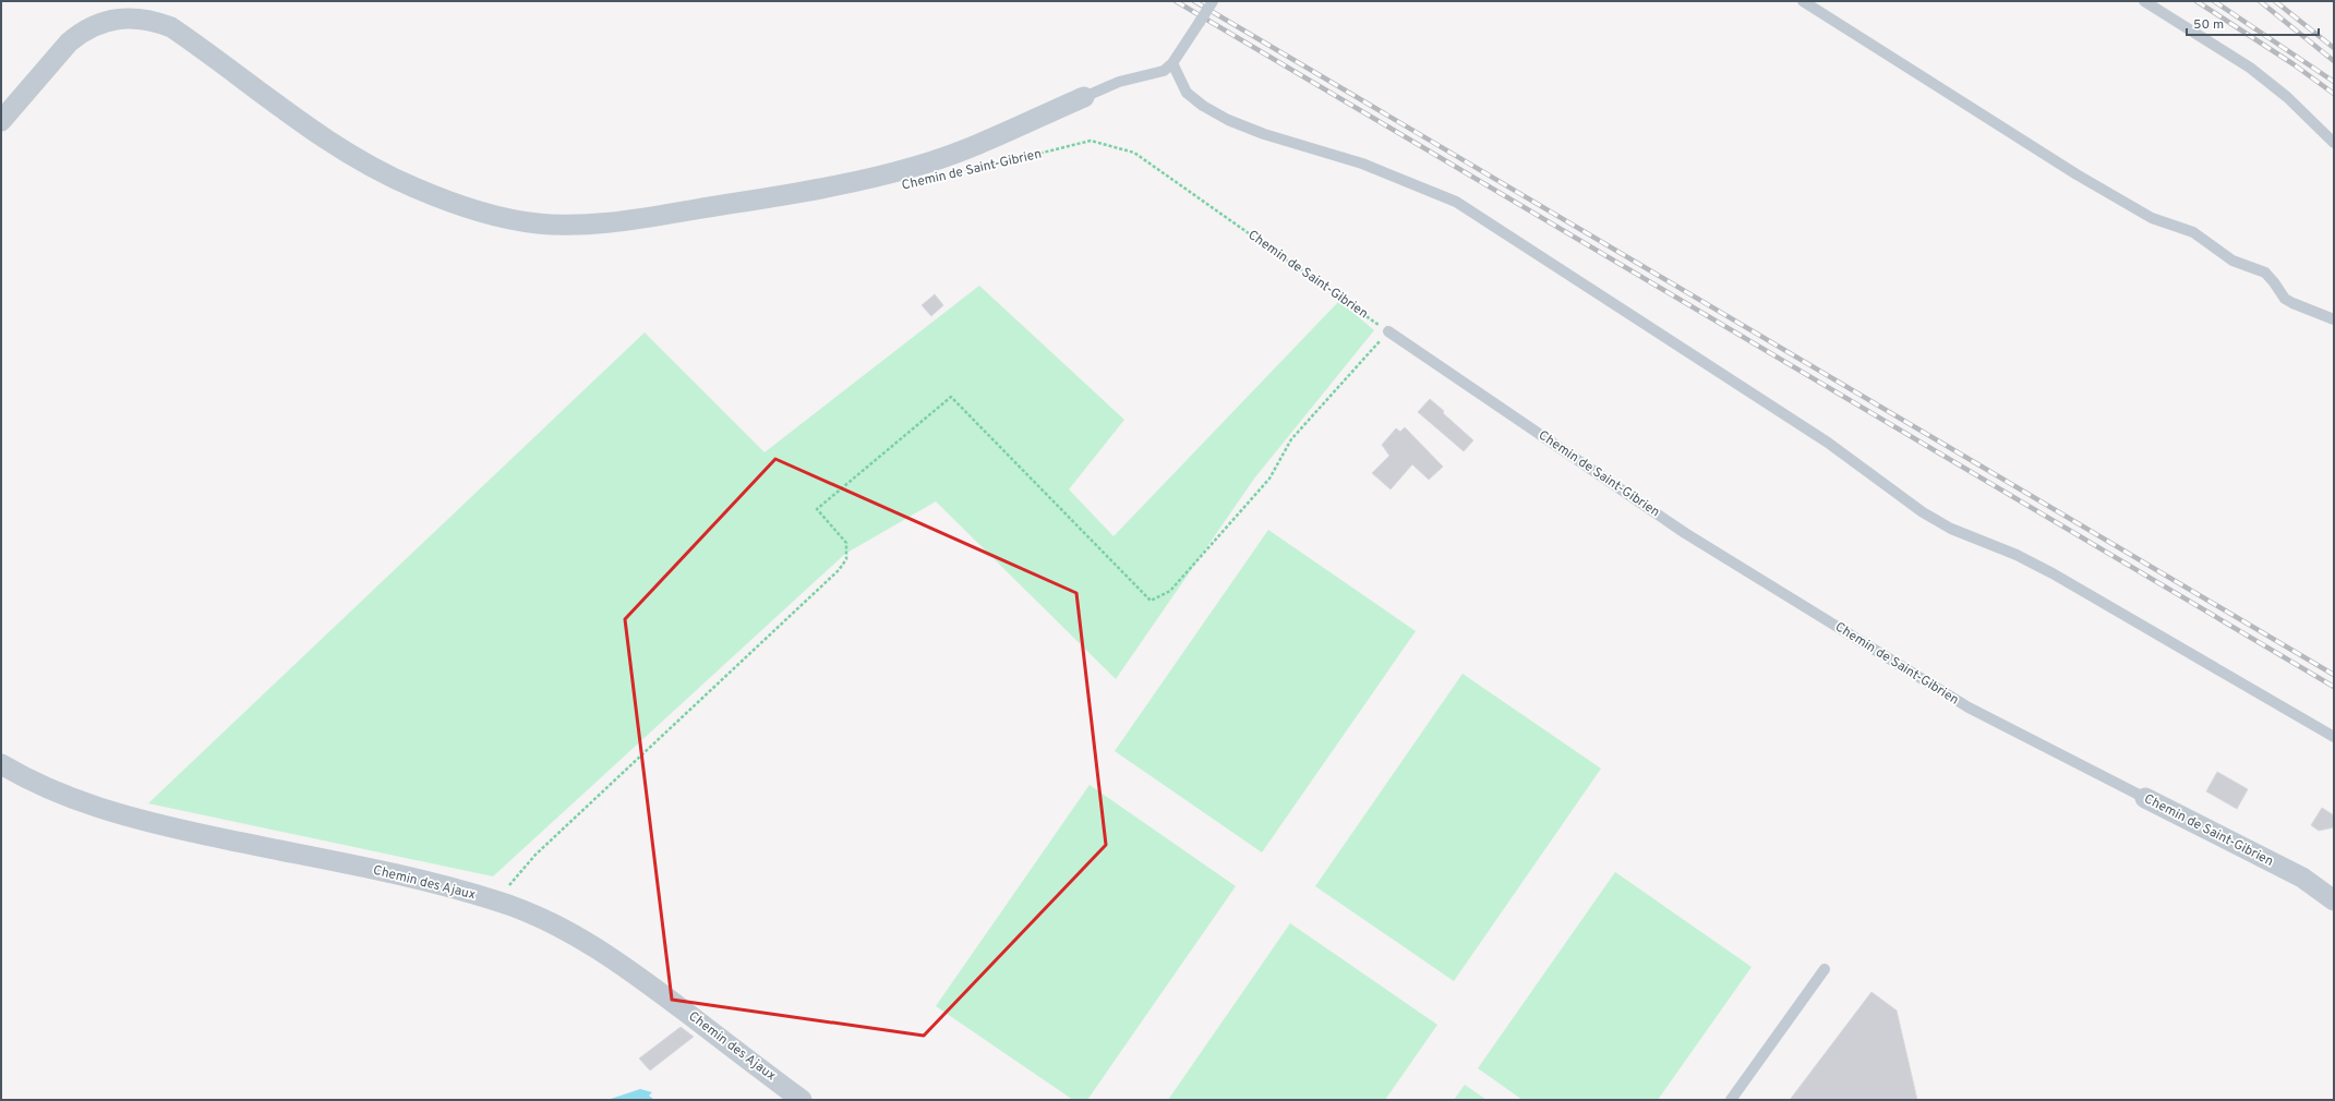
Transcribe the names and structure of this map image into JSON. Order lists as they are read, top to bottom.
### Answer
{
  "streets": {
    "street": ["Chemin de Saint-Gibrien", "Chemin des Ajaux"]
  },
  "scale_bar": "50 m"
}
